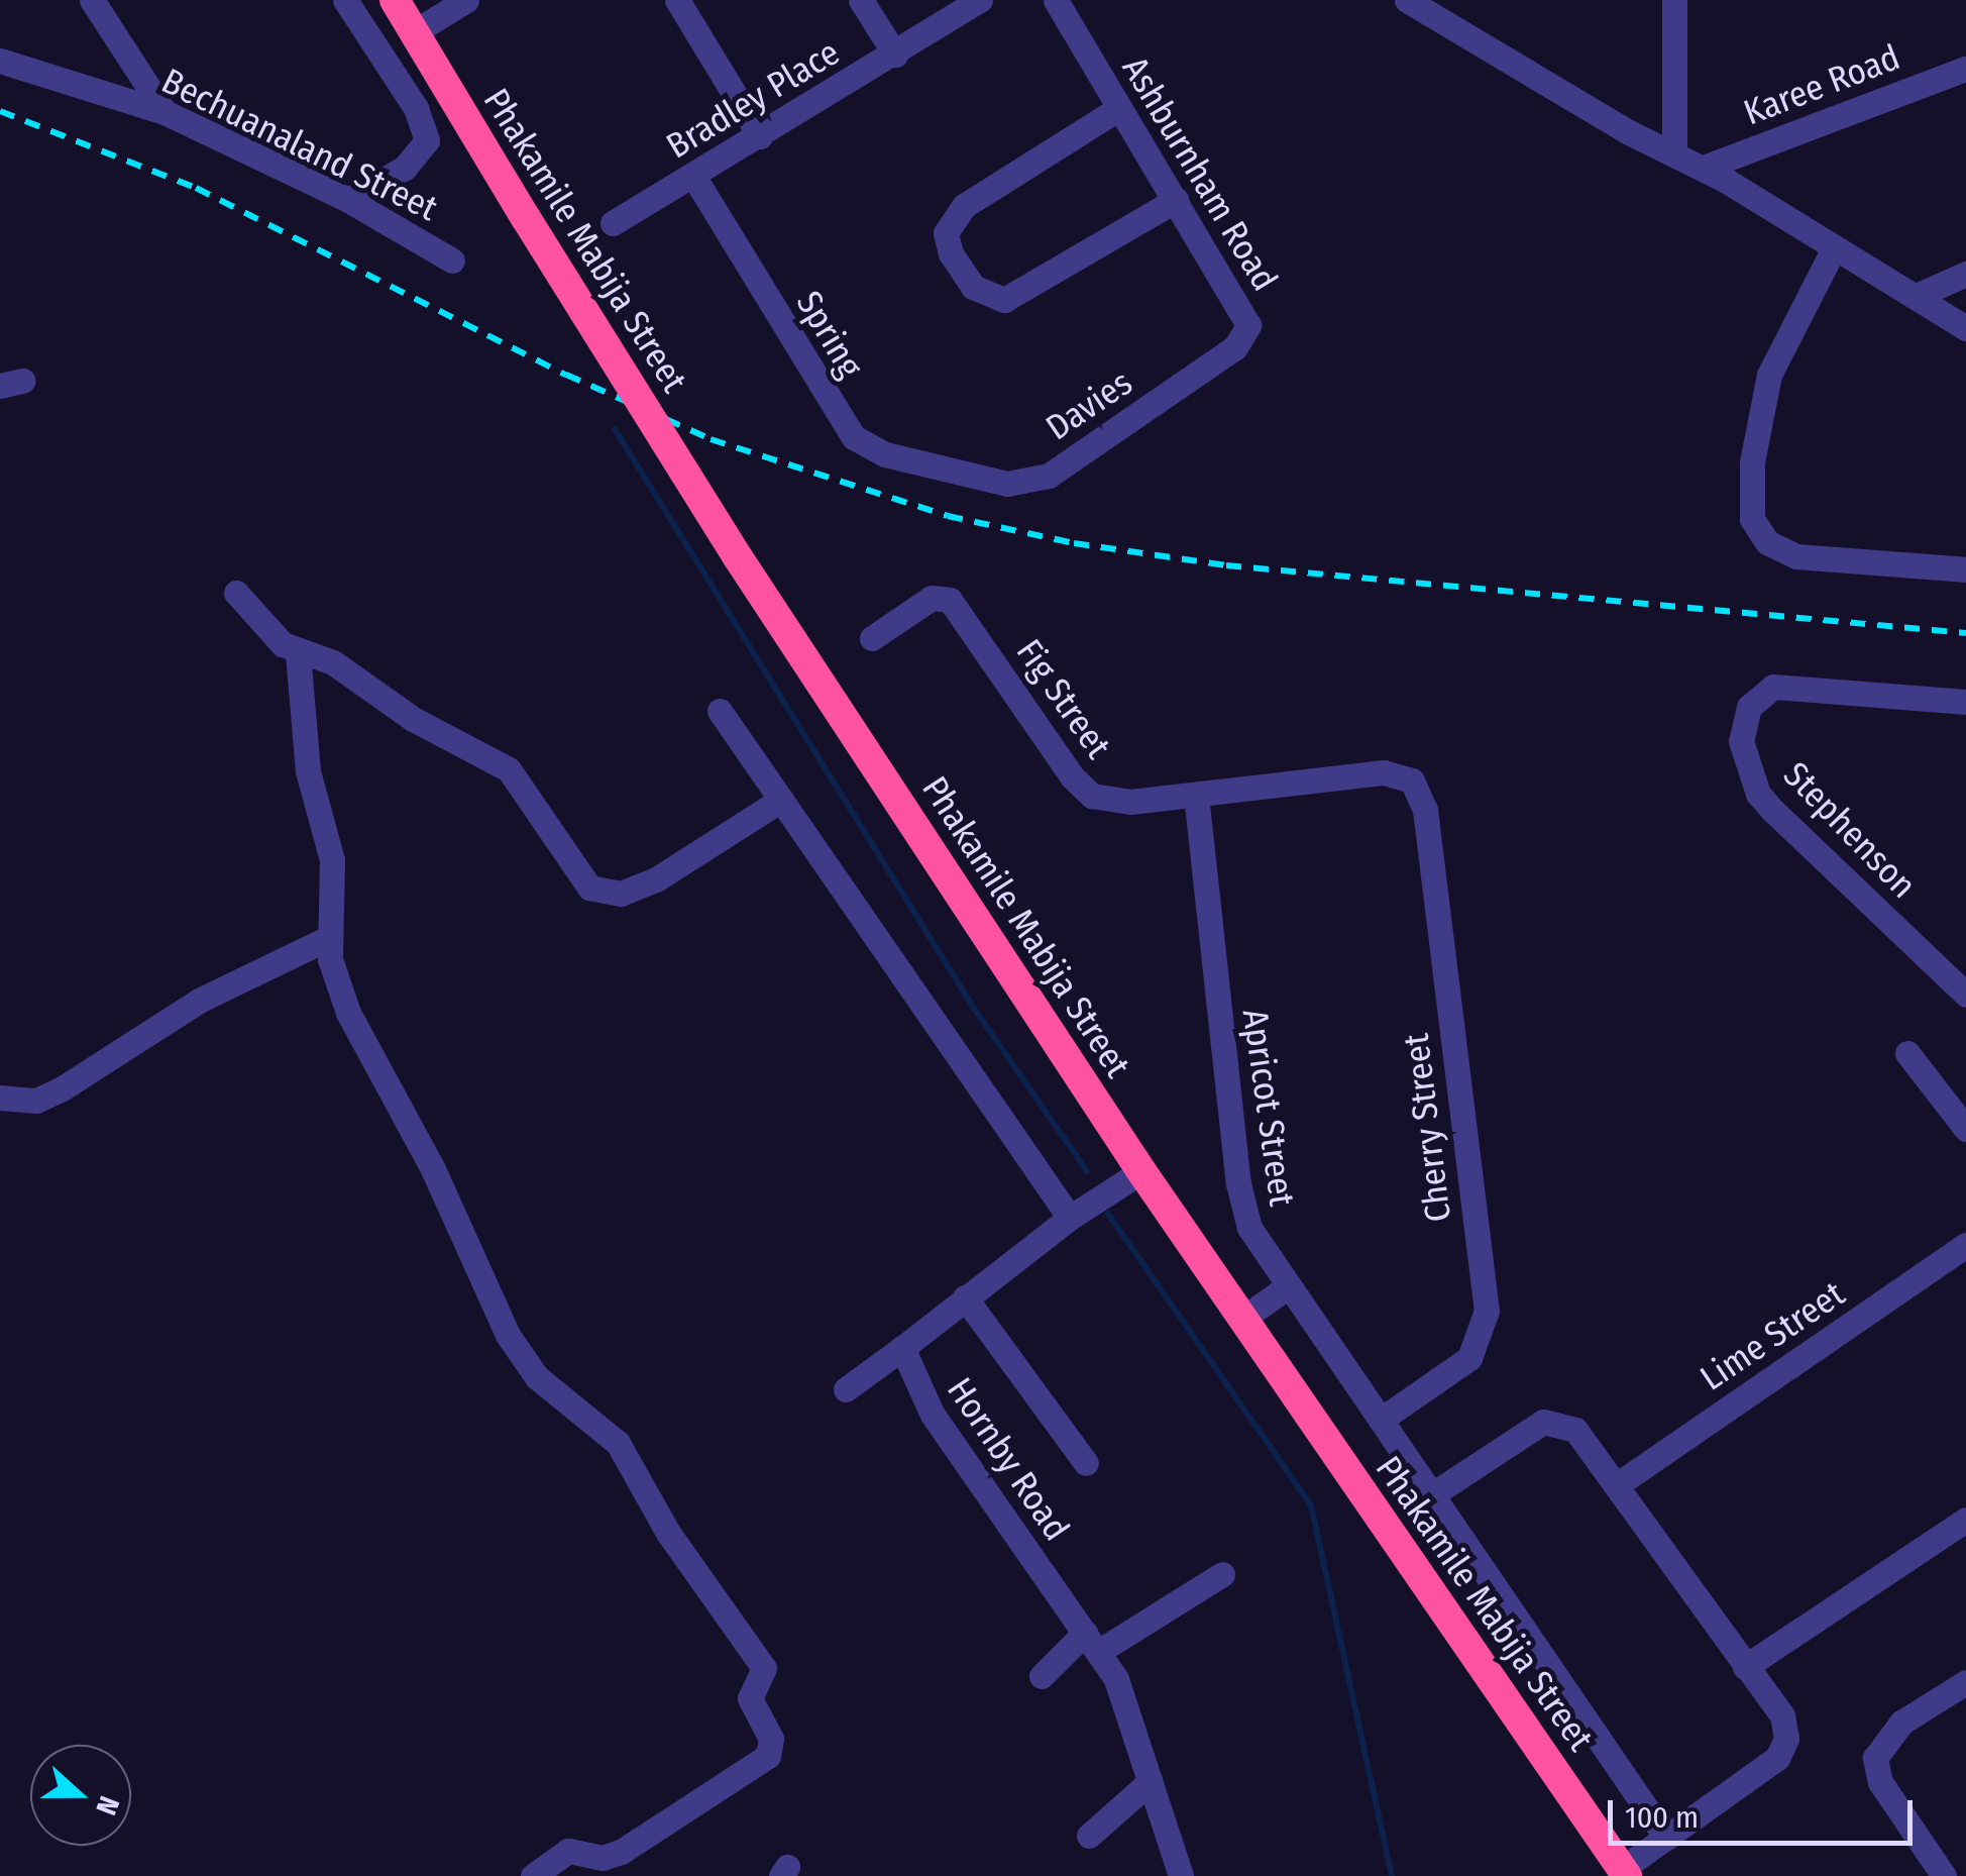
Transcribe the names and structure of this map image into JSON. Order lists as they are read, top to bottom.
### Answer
{
  "streets": {
    "highway": ["Phakamile Mabija Street"],
    "street": [
      "Karee Road",
      "Bradley Place",
      "Bechuanaland Street",
      "Ashburnham Road",
      "Spring",
      "Davies",
      "Fig Street",
      "Stephenson",
      "Apricot Street",
      "Cherry Street",
      "Lime Street",
      "Hornby Road"
    ]
  },
  "crossings": [
    ["Bradley Place", "Spring"],
    ["Ashburnham Road", "Davies"],
    ["Spring", "Davies"],
    ["Fig Street", "Apricot Street"],
    ["Fig Street", "Cherry Street"],
    ["Apricot Street", "Cherry Street"]
  ],
  "scale_bar": "100 m",
  "north": "right"
}
